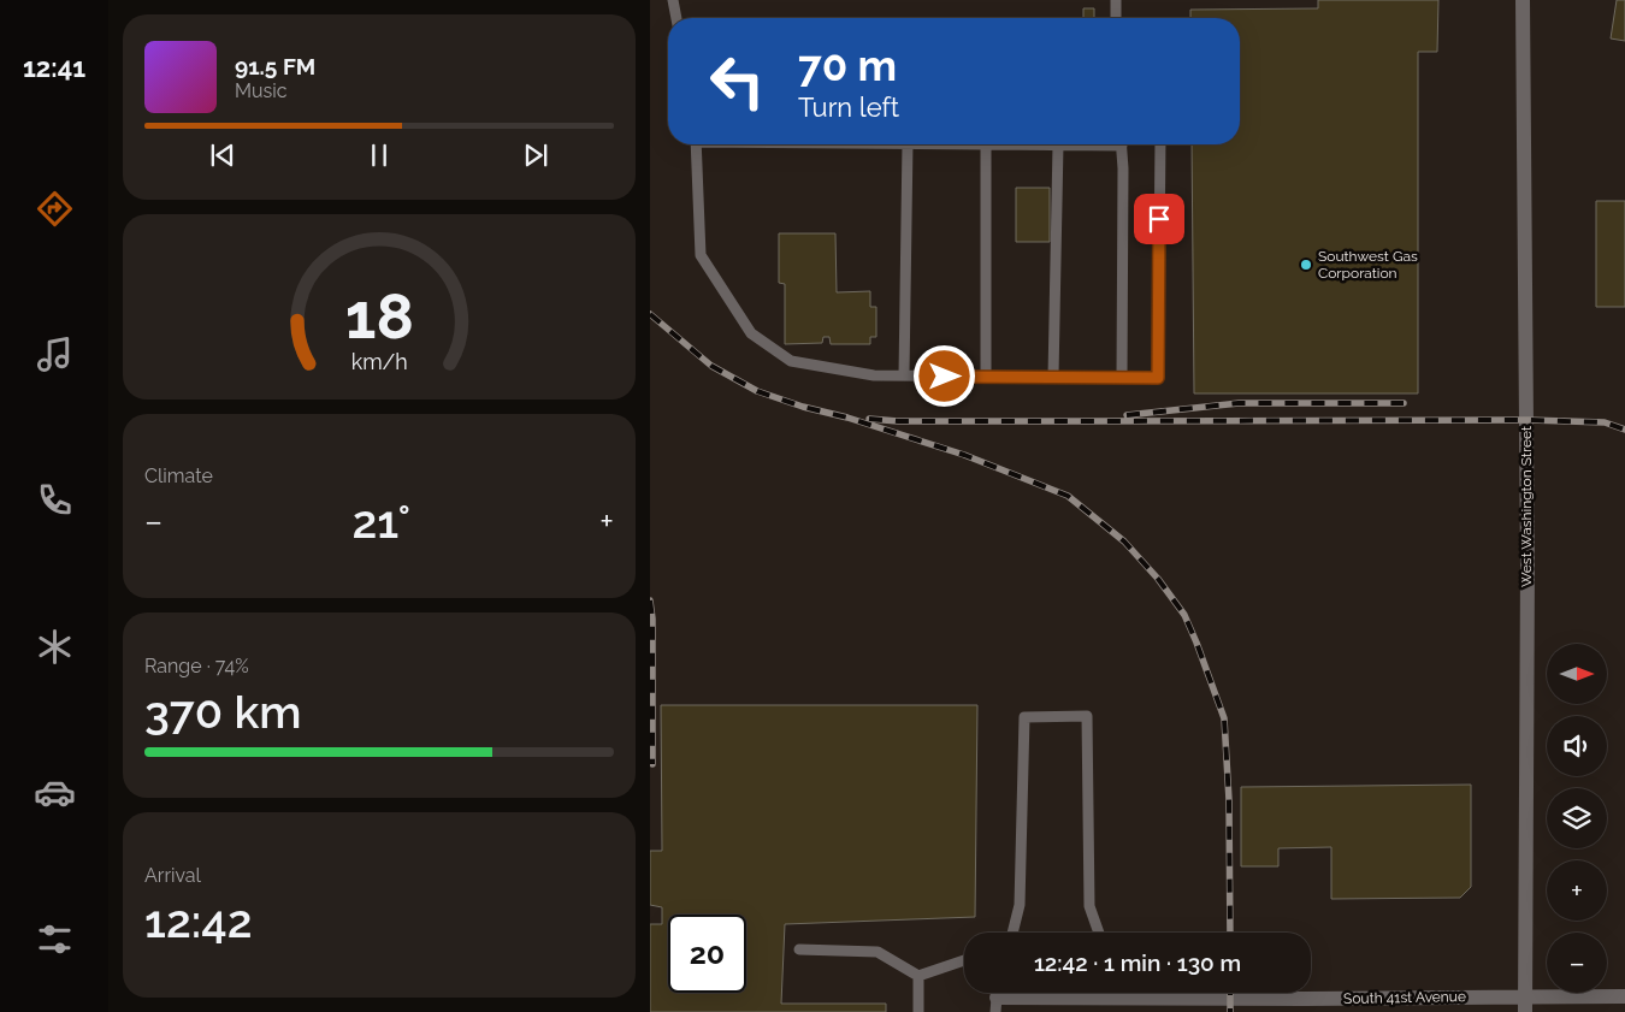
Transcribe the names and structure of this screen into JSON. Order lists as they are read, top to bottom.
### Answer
{
  "streets": {
    "street": ["West Washington Street", "South 41st Avenue"]
  },
  "crossings": [
    ["West Washington Street", "South 41st Avenue"]
  ],
  "places": ["Southwest Gas Corporation"],
  "north": "right",
  "page": {
    "tabs": "12:41",
    "turn": ["70 m", "Turn left"],
    "song": ["91.5 FM", "Music"],
    "tile": [
      "Climate",
      ["Range · 74%", "370 km"],
      ["Arrival", "12:42"]
    ],
    "heat": ["−", "21°", "+"],
    "map_buttons": ["+", "−"],
    "limit": "20",
    "trip": "12:42 · 1 min · 130 m",
    "gauge": ["18", "km/h"]
  }
}
